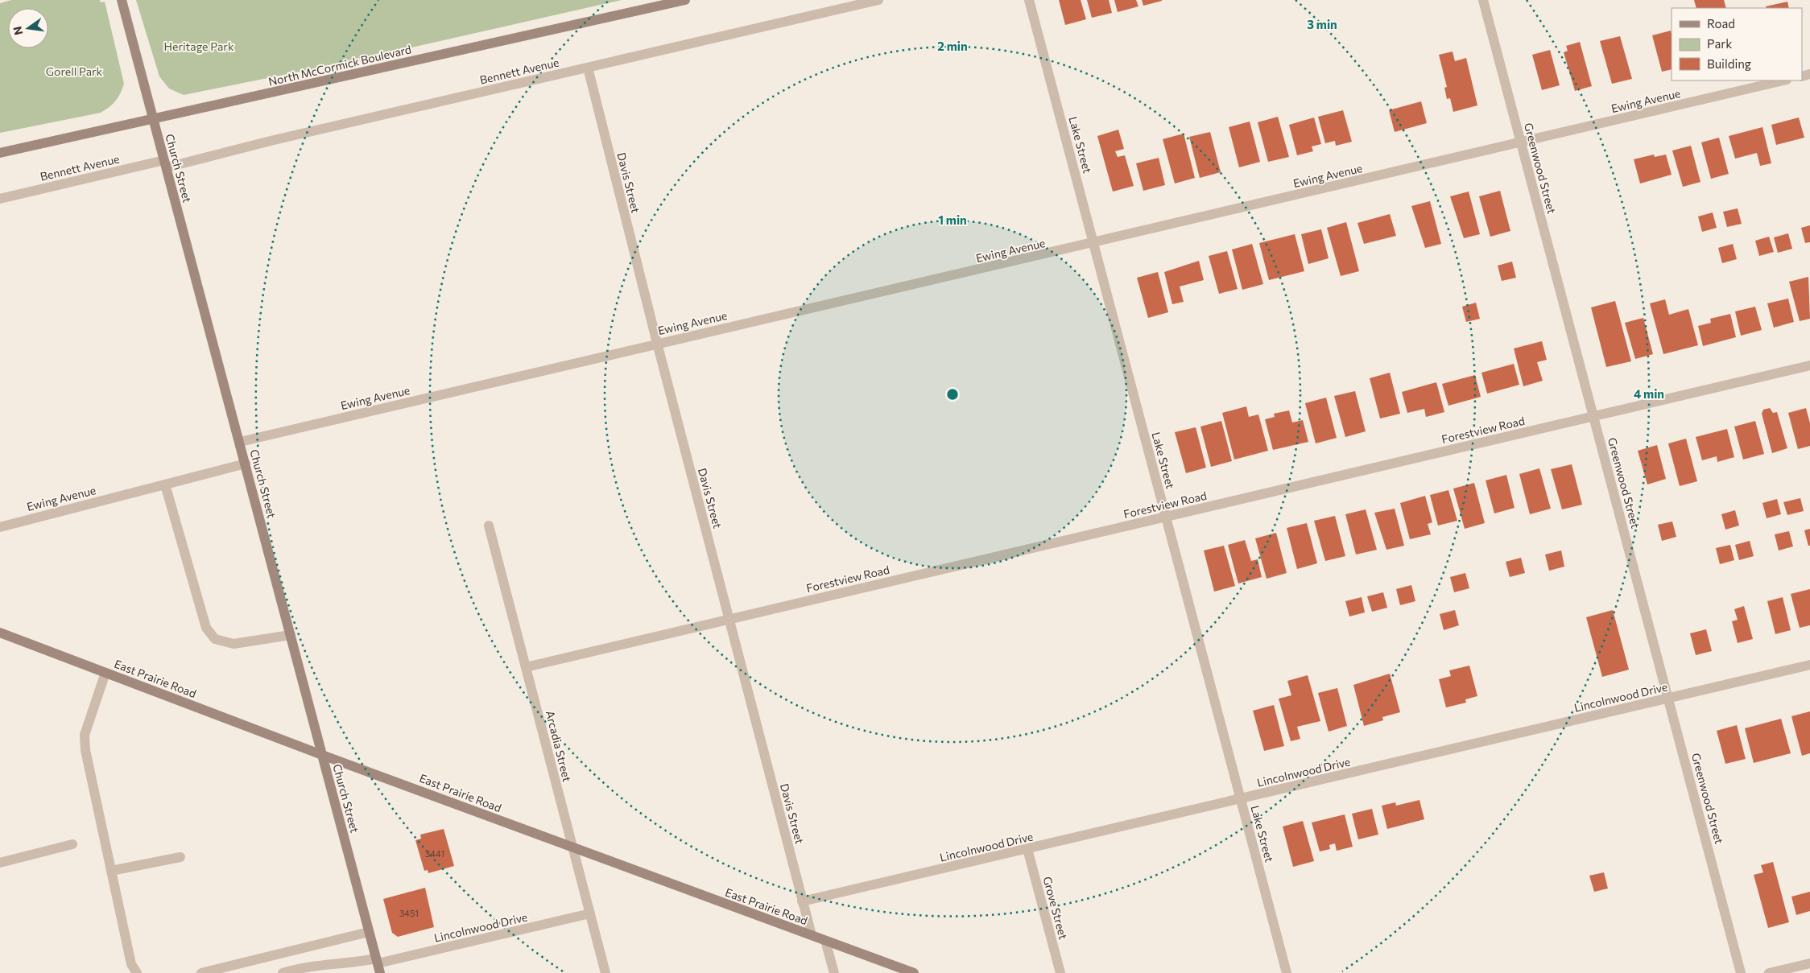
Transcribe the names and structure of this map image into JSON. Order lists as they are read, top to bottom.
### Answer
{
  "streets": {
    "street": [
      "North McCormick Boulevard",
      "Bennett Avenue",
      "Ewing Avenue",
      "Lake Street",
      "Church Street",
      "Greenwood Street",
      "Davis Street",
      "Forestview Road",
      "East Prairie Road",
      "Lincolnwood Drive",
      "Arcadia Street",
      "Grove Street"
    ]
  },
  "crossings": [
    ["North McCormick Boulevard", "Church Street"],
    ["Bennett Avenue", "Church Street"],
    ["Bennett Avenue", "Davis Street"],
    ["Ewing Avenue", "Lake Street"],
    ["Ewing Avenue", "Church Street"],
    ["Ewing Avenue", "Greenwood Street"],
    ["Ewing Avenue", "Davis Street"],
    ["Lake Street", "Forestview Road"],
    ["Lake Street", "Lincolnwood Drive"],
    ["Church Street", "East Prairie Road"],
    ["Church Street", "Lincolnwood Drive"],
    ["Greenwood Street", "Forestview Road"],
    ["Greenwood Street", "Lincolnwood Drive"],
    ["Davis Street", "Forestview Road"],
    ["Davis Street", "East Prairie Road"],
    ["Davis Street", "Lincolnwood Drive"],
    ["Forestview Road", "Arcadia Street"],
    ["East Prairie Road", "Arcadia Street"],
    ["Lincolnwood Drive", "Arcadia Street"],
    ["Lincolnwood Drive", "Grove Street"]
  ],
  "parks": ["Heritage Park", "Gorell Park"],
  "house_numbers": ["3441", "3451"],
  "legend": ["Road", "Park", "Building"],
  "north": "left",
  "rings": [
    "3 min",
    "2 min",
    "1 min",
    "4 min"
  ]
}
